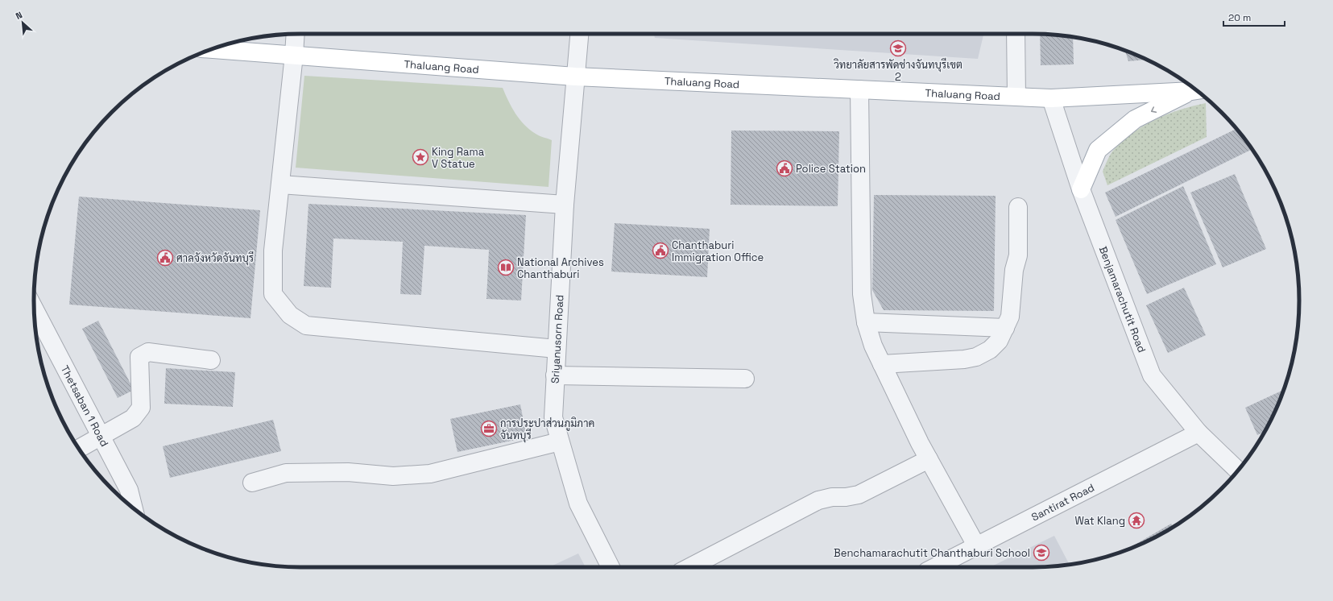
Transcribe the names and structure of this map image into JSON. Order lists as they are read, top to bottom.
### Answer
{
  "streets": {
    "main road": ["Thaluang Road"],
    "street": [
      "Benjamarachutit Road",
      "Sriyanusorn Road",
      "Thetsaban 1 Road",
      "Santirat Road"
    ]
  },
  "crossings": [
    ["Thaluang Road", "Benjamarachutit Road"],
    ["Thaluang Road", "Sriyanusorn Road"],
    ["Benjamarachutit Road", "Santirat Road"]
  ],
  "places": {
    "school or university": ["วิทยาลัยสารพัดช่างจันทบุรีเขต 2", "Benchamarachutit Chanthaburi School"],
    "place": ["King Rama V Statue"],
    "public building": ["Police Station", "Chanthaburi Immigration Office", "ศาลจังหวัดจันทบุรี"],
    "library": ["National Archives Chanthaburi"],
    "office": ["การประปาส่วนภูมิภาค จันทบุรี"],
    "temple": ["Wat Klang"]
  },
  "scale_bar": "20 m",
  "north": "top left"
}
